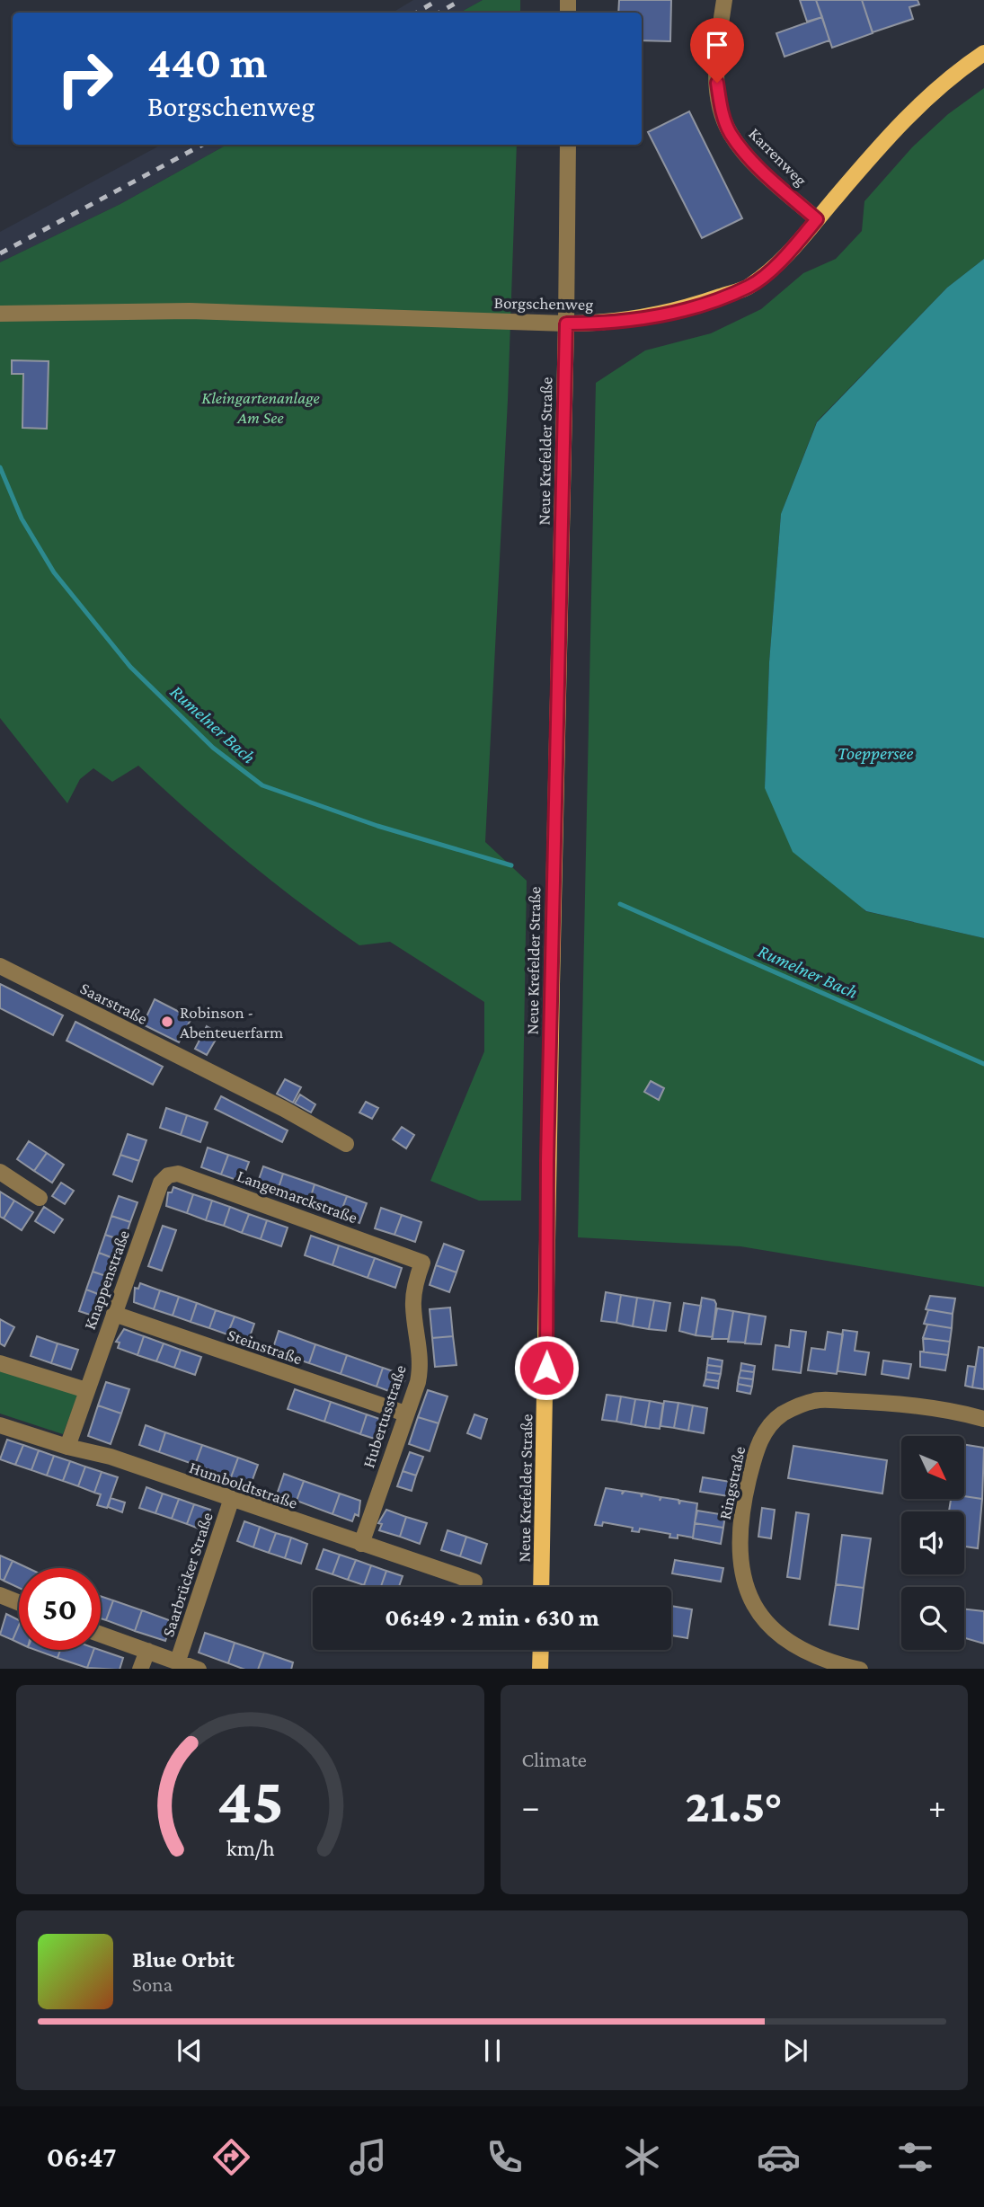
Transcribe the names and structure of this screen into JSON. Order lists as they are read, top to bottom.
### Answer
{
  "streets": {
    "main road": ["Borgschenweg", "Neue Krefelder Straße"],
    "street": [
      "Karrenweg",
      "Saarstraße",
      "Langemarckstraße",
      "Knappenstraße",
      "Steinstraße",
      "Hubertusstraße",
      "Ringstraße",
      "Humboldtstraße",
      "Saarbrücker Straße"
    ]
  },
  "crossings": [
    ["Karrenweg", "Borgschenweg"],
    ["Borgschenweg", "Neue Krefelder Straße"],
    ["Langemarckstraße", "Knappenstraße"],
    ["Langemarckstraße", "Hubertusstraße"],
    ["Knappenstraße", "Steinstraße"],
    ["Knappenstraße", "Humboldtstraße"],
    ["Steinstraße", "Hubertusstraße"],
    ["Hubertusstraße", "Humboldtstraße"],
    ["Humboldtstraße", "Saarbrücker Straße"]
  ],
  "water": ["Rumelner Bach", "Toeppersee"],
  "parks": ["Kleingartenanlage Am See"],
  "places": ["Robinson - Abenteuerfarm"],
  "north": "bottom right",
  "page": {
    "turn": ["440 m", "Borgschenweg"],
    "limit": "50",
    "trip": "06:49 · 2 min · 630 m",
    "tile": "Climate",
    "heat": ["−", "21.5°", "+"],
    "song": ["Blue Orbit", "Sona"],
    "tabs": "06:47",
    "gauge": ["45", "km/h"]
  }
}
